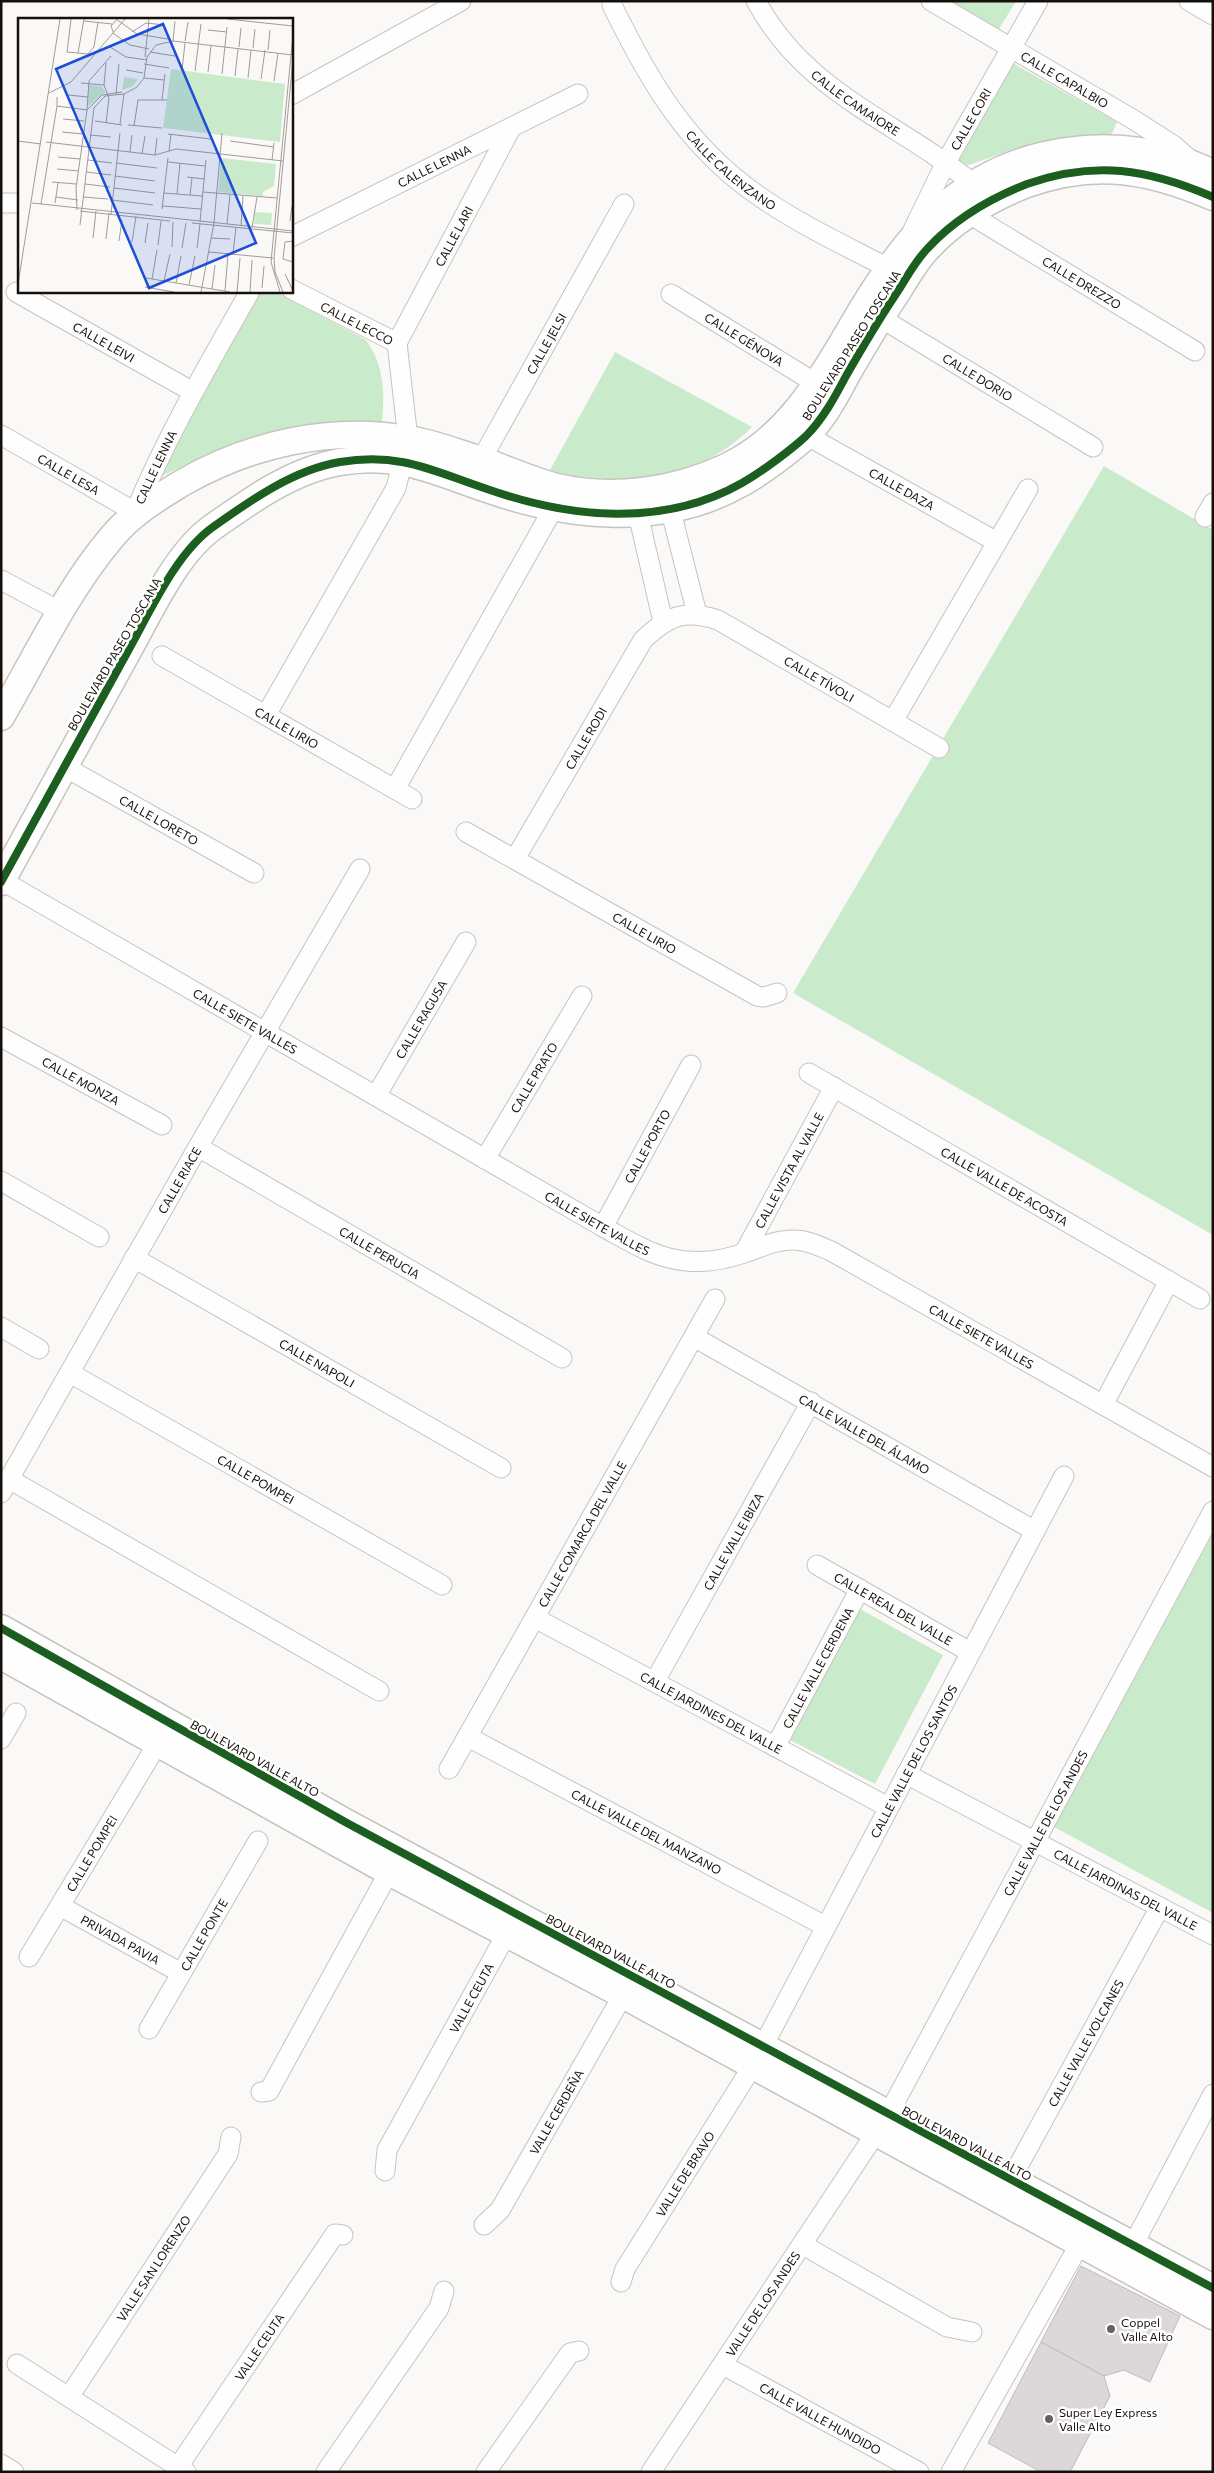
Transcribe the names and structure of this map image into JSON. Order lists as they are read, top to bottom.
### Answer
{
  "streets": {
    "street": [
      "CALLE CAPALBIO",
      "CALLE CAMAIORE",
      "CALLE CORI",
      "CALLE LENNA",
      "CALLE CALENZANO",
      "CALLE LARI",
      "CALLE DREZZO",
      "CALLE LECCO",
      "CALLE GÉNOVA",
      "CALLE LEIVI",
      "CALLE JELSI",
      "BOULEVARD PASEO TOSCANA",
      "CALLE DORIO",
      "CALLE LESA",
      "CALLE DAZA",
      "CALLE TÍVOLI",
      "CALLE LIRIO",
      "CALLE RODI",
      "CALLE LORETO",
      "CALLE RAGUSA",
      "CALLE SIETE VALLES",
      "CALLE PRATO",
      "CALLE MONZA",
      "CALLE PORTO",
      "CALLE VISTA AL VALLE",
      "CALLE RIACE",
      "CALLE VALLE DE ACOSTA",
      "CALLE PERUCIA",
      "CALLE NAPOLI",
      "CALLE VALLE DEL ÁLAMO",
      "CALLE POMPEI",
      "CALLE COMARCA DEL VALLE",
      "CALLE VALLE IBIZA",
      "CALLE REAL DEL VALLE",
      "CALLE VALLE CERDENA",
      "CALLE JARDINES DEL VALLE",
      "BOULEVARD VALLE ALTO",
      "CALLE VALLE DE LOS SANTOS",
      "CALLE VALLE DE LOS ANDES",
      "CALLE VALLE DEL MANZANO",
      "CALLE JARDINAS DEL VALLE",
      "CALLE PONTE",
      "PRIVADA PAVIA",
      "VALLE CEUTA",
      "CALLE VALLE VOLCANES",
      "VALLE CERDEÑA",
      "VALLE DE BRAVO",
      "VALLE SAN LORENZO",
      "VALLE DE LOS ANDES",
      "CALLE VALLE HUNDIDO"
    ]
  },
  "crossings": [
    ["CALLE CAPALBIO", "CALLE CORI"],
    ["CALLE CAPALBIO", "BOULEVARD PASEO TOSCANA"],
    ["CALLE CAMAIORE", "CALLE CORI"],
    ["CALLE CAMAIORE", "BOULEVARD PASEO TOSCANA"],
    ["CALLE CORI", "BOULEVARD PASEO TOSCANA"],
    ["CALLE LENNA", "CALLE LARI"],
    ["CALLE LENNA", "CALLE LEIVI"],
    ["CALLE LENNA", "BOULEVARD PASEO TOSCANA"],
    ["CALLE LENNA", "CALLE LESA"],
    ["CALLE CALENZANO", "BOULEVARD PASEO TOSCANA"],
    ["CALLE LARI", "CALLE LECCO"],
    ["CALLE DREZZO", "BOULEVARD PASEO TOSCANA"],
    ["CALLE LECCO", "BOULEVARD PASEO TOSCANA"],
    ["CALLE GÉNOVA", "BOULEVARD PASEO TOSCANA"],
    ["CALLE JELSI", "BOULEVARD PASEO TOSCANA"],
    ["BOULEVARD PASEO TOSCANA", "CALLE DORIO"],
    ["BOULEVARD PASEO TOSCANA", "CALLE LESA"],
    ["BOULEVARD PASEO TOSCANA", "CALLE DAZA"],
    ["BOULEVARD PASEO TOSCANA", "CALLE LORETO"],
    ["BOULEVARD PASEO TOSCANA", "CALLE SIETE VALLES"],
    ["CALLE LIRIO", "CALLE RODI"],
    ["CALLE RAGUSA", "CALLE SIETE VALLES"],
    ["CALLE SIETE VALLES", "CALLE PRATO"],
    ["CALLE SIETE VALLES", "CALLE PORTO"],
    ["CALLE SIETE VALLES", "CALLE VISTA AL VALLE"],
    ["CALLE SIETE VALLES", "CALLE RIACE"],
    ["CALLE VISTA AL VALLE", "CALLE VALLE DE ACOSTA"],
    ["CALLE RIACE", "CALLE PERUCIA"],
    ["CALLE RIACE", "CALLE NAPOLI"],
    ["CALLE RIACE", "CALLE POMPEI"],
    ["CALLE VALLE DEL ÁLAMO", "CALLE COMARCA DEL VALLE"],
    ["CALLE VALLE DEL ÁLAMO", "CALLE VALLE IBIZA"],
    ["CALLE VALLE DEL ÁLAMO", "CALLE VALLE DE LOS SANTOS"],
    ["CALLE POMPEI", "BOULEVARD VALLE ALTO"],
    ["CALLE POMPEI", "PRIVADA PAVIA"],
    ["CALLE COMARCA DEL VALLE", "CALLE JARDINES DEL VALLE"],
    ["CALLE COMARCA DEL VALLE", "CALLE VALLE DEL MANZANO"],
    ["CALLE VALLE IBIZA", "CALLE JARDINES DEL VALLE"],
    ["CALLE REAL DEL VALLE", "CALLE VALLE CERDENA"],
    ["CALLE REAL DEL VALLE", "CALLE VALLE DE LOS SANTOS"],
    ["CALLE VALLE CERDENA", "CALLE JARDINES DEL VALLE"],
    ["CALLE JARDINES DEL VALLE", "CALLE VALLE DE LOS SANTOS"],
    ["BOULEVARD VALLE ALTO", "CALLE VALLE DE LOS SANTOS"],
    ["BOULEVARD VALLE ALTO", "CALLE VALLE DE LOS ANDES"],
    ["BOULEVARD VALLE ALTO", "VALLE CEUTA"],
    ["BOULEVARD VALLE ALTO", "CALLE VALLE VOLCANES"],
    ["BOULEVARD VALLE ALTO", "VALLE CERDEÑA"],
    ["BOULEVARD VALLE ALTO", "VALLE DE BRAVO"],
    ["BOULEVARD VALLE ALTO", "VALLE DE LOS ANDES"],
    ["CALLE VALLE DE LOS SANTOS", "CALLE VALLE DEL MANZANO"],
    ["CALLE VALLE DE LOS SANTOS", "CALLE JARDINAS DEL VALLE"],
    ["CALLE VALLE DE LOS SANTOS", "VALLE DE BRAVO"],
    ["CALLE VALLE DE LOS ANDES", "CALLE JARDINAS DEL VALLE"],
    ["CALLE VALLE DE LOS ANDES", "VALLE DE LOS ANDES"],
    ["CALLE JARDINAS DEL VALLE", "CALLE VALLE VOLCANES"],
    ["CALLE PONTE", "PRIVADA PAVIA"],
    ["VALLE DE LOS ANDES", "CALLE VALLE HUNDIDO"]
  ],
  "places": ["Coppel Valle Alto", "Super Ley Express Valle Alto"]
}
